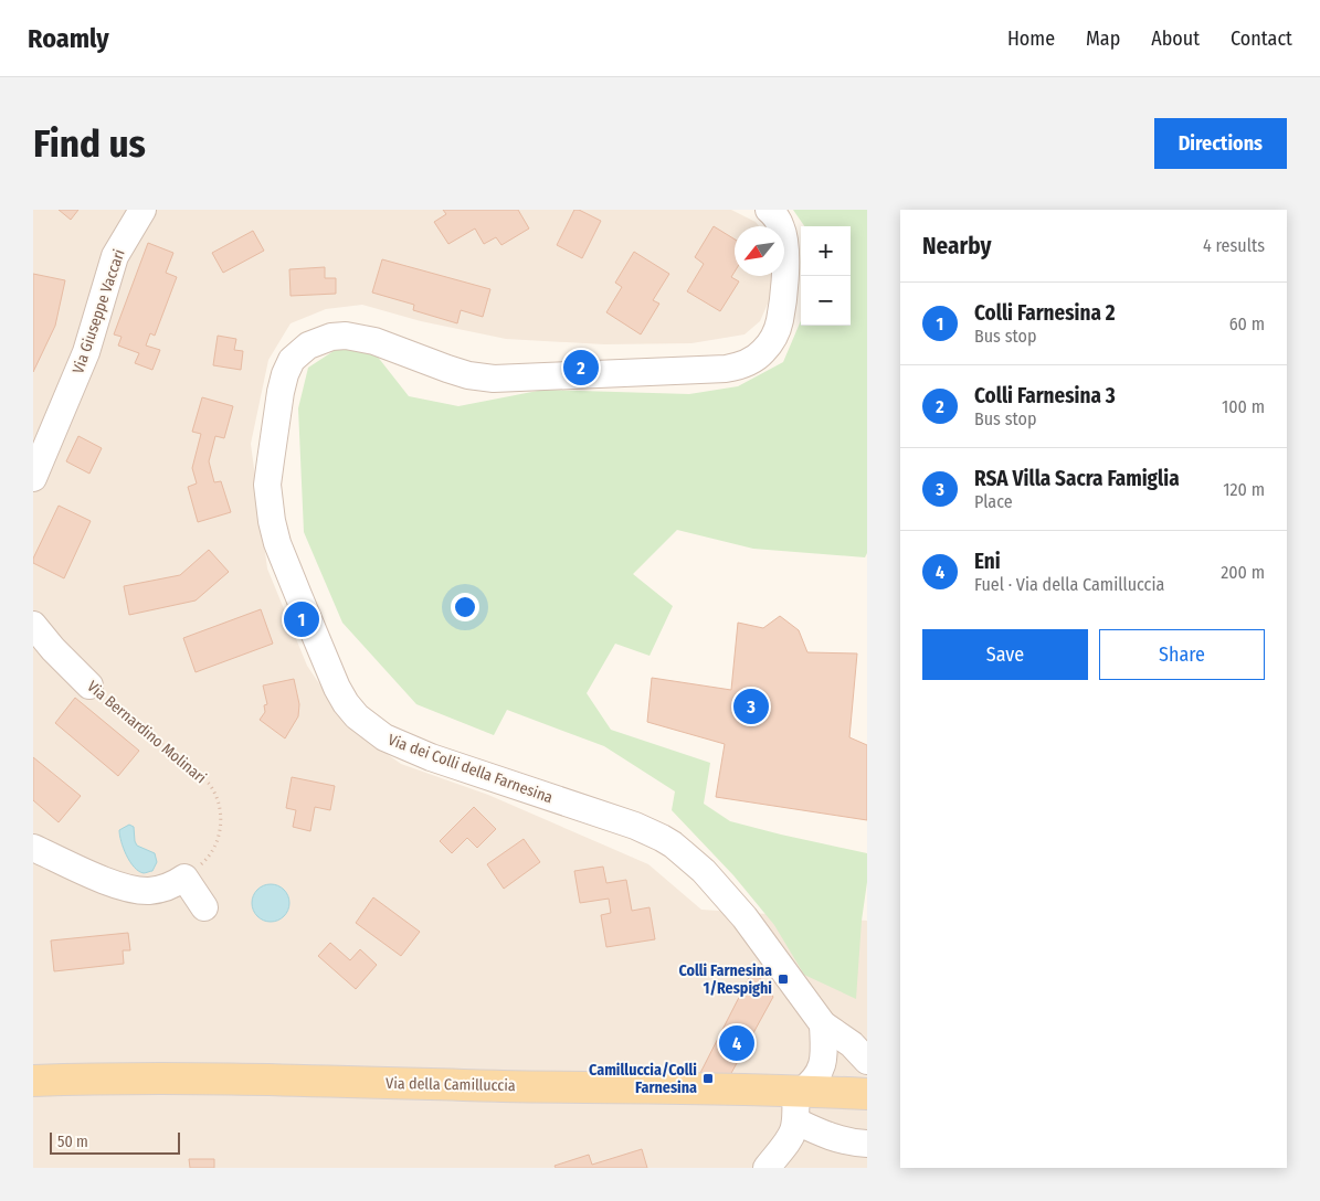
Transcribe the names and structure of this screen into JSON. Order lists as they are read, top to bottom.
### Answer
{
  "streets": {
    "main road": ["Via della Camilluccia"],
    "street": ["Via Giuseppe Vaccari", "Via Bernardino Molinari", "Via dei Colli della Farnesina"]
  },
  "places": {
    "transit": ["Colli Farnesina 1/Respighi", "Camilluccia/Colli Farnesina"]
  },
  "scale_bar": "50 m",
  "north": "bottom left",
  "page": {
    "header": "Roamly",
    "nav": [
      "Home",
      "Map",
      "About",
      "Contact"
    ],
    "buttons": [
      "Directions",
      ["Save", "Share"]
    ],
    "title": "Find us",
    "heading": ["Nearby", "4 results"],
    "map_buttons": ["+", "−"],
    "list": [
      {
        "mark": "1",
        "name": "Colli Farnesina 2",
        "note": "Bus stop",
        "value": "60 m"
      },
      {
        "mark": "2",
        "name": "Colli Farnesina 3",
        "note": "Bus stop",
        "value": "100 m"
      },
      {
        "mark": "3",
        "name": "RSA Villa Sacra Famiglia",
        "note": "Place",
        "value": "120 m"
      },
      {
        "mark": "4",
        "name": "Eni",
        "note": "Fuel · Via della Camilluccia",
        "value": "200 m"
      }
    ],
    "pins": [
      "2",
      "1",
      "3",
      "4"
    ],
    "scale": "50 m"
  }
}
